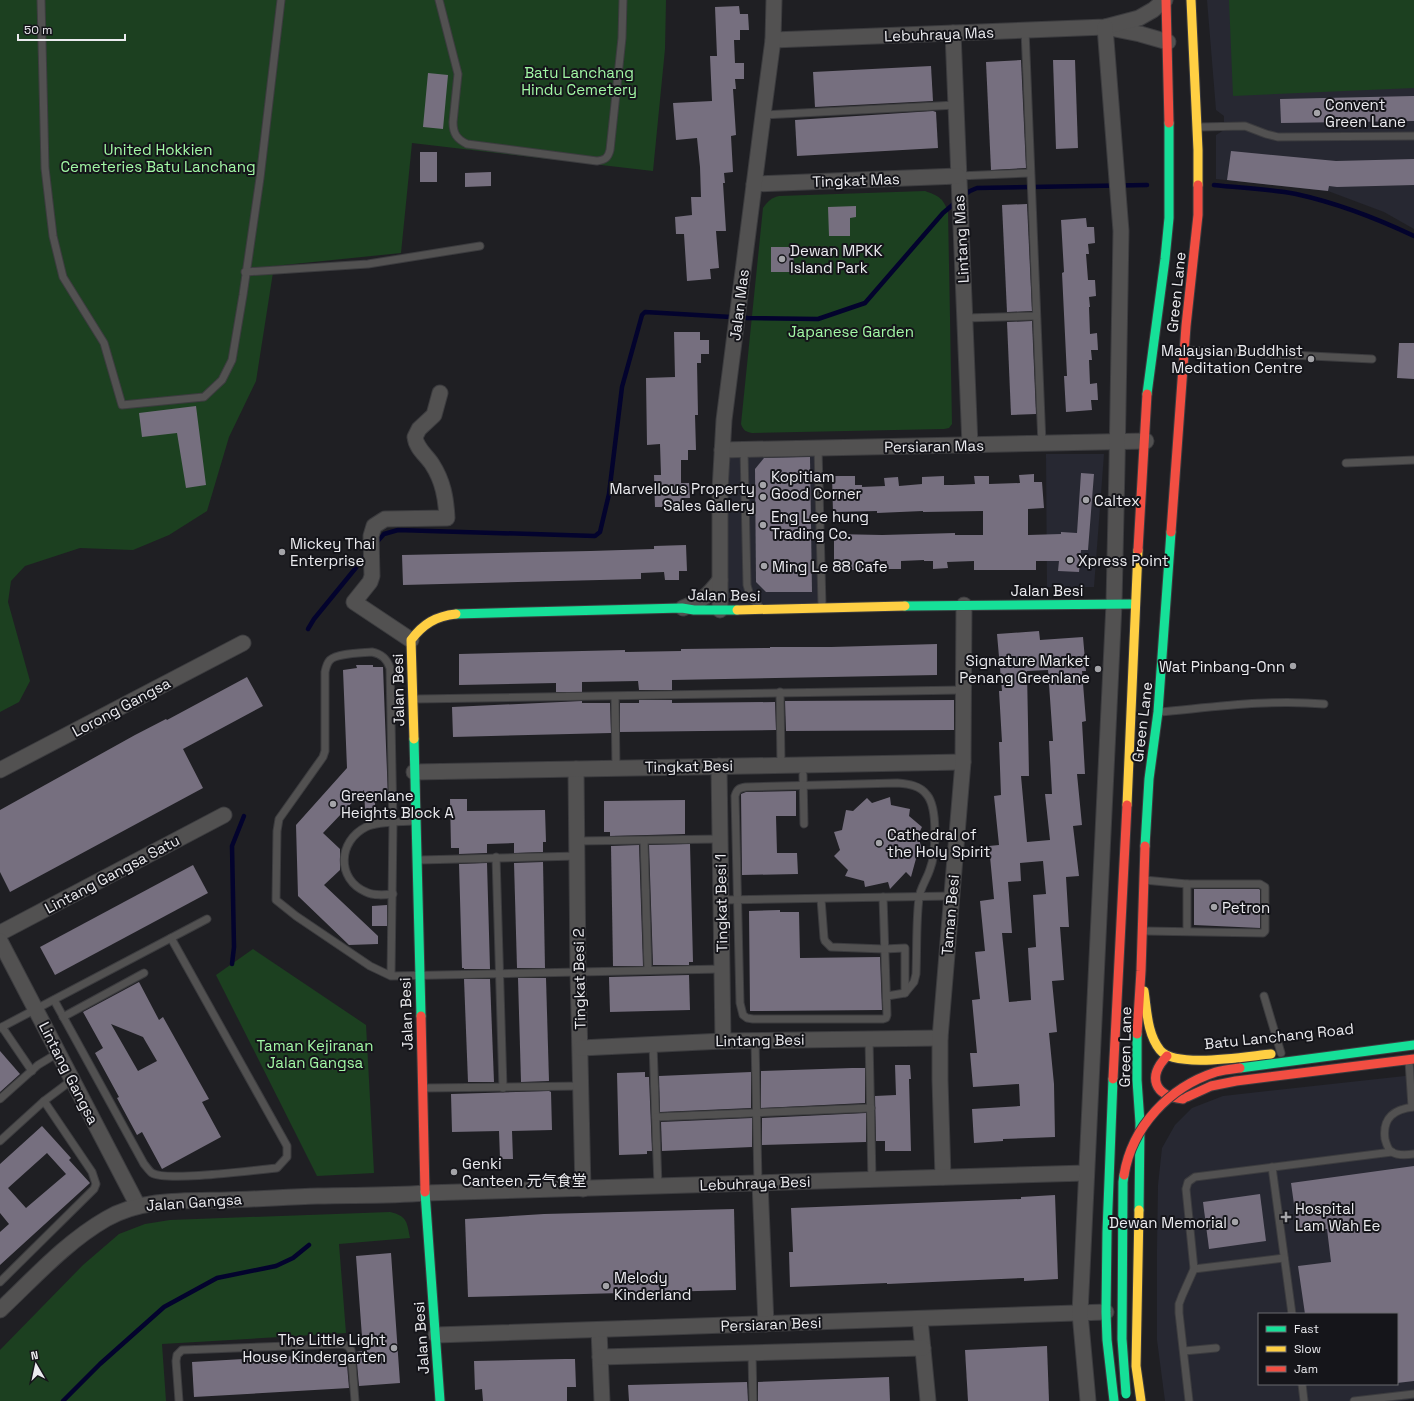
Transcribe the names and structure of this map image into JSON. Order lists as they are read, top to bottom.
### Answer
{
  "streets": {
    "main road": ["Green Lane", "Jalan Besi", "Batu Lanchang Road"],
    "street": [
      "Lebuhraya Mas",
      "Tingkat Mas",
      "Lintang Mas",
      "Jalan Mas",
      "Persiaran Mas",
      "Lorong Gangsa",
      "Tingkat Besi",
      "Lintang Gangsa Satu",
      "Tingkat Besi 1",
      "Taman Besi",
      "Tingkat Besi 2",
      "Lintang Besi",
      "Lintang Gangsa",
      "Lebuhraya Besi",
      "Jalan Gangsa",
      "Persiaran Besi"
    ]
  },
  "crossings": [
    ["Lebuhraya Mas", "Lintang Mas"],
    ["Lebuhraya Mas", "Green Lane"],
    ["Lebuhraya Mas", "Jalan Mas"],
    ["Tingkat Mas", "Lintang Mas"],
    ["Tingkat Mas", "Jalan Mas"],
    ["Lintang Mas", "Persiaran Mas"],
    ["Green Lane", "Persiaran Mas"],
    ["Green Lane", "Jalan Besi"],
    ["Green Lane", "Persiaran Besi"],
    ["Jalan Mas", "Persiaran Mas"],
    ["Jalan Mas", "Jalan Besi"],
    ["Jalan Besi", "Tingkat Besi"],
    ["Jalan Besi", "Taman Besi"],
    ["Jalan Besi", "Lebuhraya Besi"],
    ["Jalan Besi", "Jalan Gangsa"],
    ["Jalan Besi", "Persiaran Besi"],
    ["Tingkat Besi", "Tingkat Besi 1"],
    ["Tingkat Besi", "Taman Besi"],
    ["Tingkat Besi", "Tingkat Besi 2"],
    ["Tingkat Besi 1", "Lintang Besi"],
    ["Taman Besi", "Lintang Besi"],
    ["Taman Besi", "Lebuhraya Besi"],
    ["Tingkat Besi 2", "Lintang Besi"],
    ["Tingkat Besi 2", "Lebuhraya Besi"],
    ["Lintang Gangsa", "Jalan Gangsa"],
    ["Lebuhraya Besi", "Jalan Gangsa"]
  ],
  "parks": [
    "Batu Lanchang Hindu Cemetery",
    "United Hokkien Cemeteries Batu Lanchang",
    "Japanese Garden",
    "Taman Kejiranan Jalan Gangsa"
  ],
  "places": {
    "other": [
      "Convent Green Lane",
      "Dewan MPKK Island Park",
      "Malaysian Buddhist Meditation Centre",
      "Kopitiam Good Corner",
      "Marvellous Property Sales Gallery",
      "Caltex",
      "Eng Lee hung Trading Co.",
      "Mickey Thai Enterprise",
      "Xpress Point",
      "Ming Le 88 Cafe",
      "Wat Pinbang-Onn",
      "Signature Market Penang Greenlane",
      "Greenlane Heights Block A",
      "Cathedral of the Holy Spirit",
      "Petron",
      "Genki Canteen 元气食堂",
      "Dewan Memorial",
      "Melody Kinderland",
      "The Little Light House Kindergarten"
    ],
    "health": ["Hospital Lam Wah Ee"]
  },
  "legend": ["Fast", "Slow", "Jam"],
  "scale_bar": "50 m",
  "north": "top"
}
